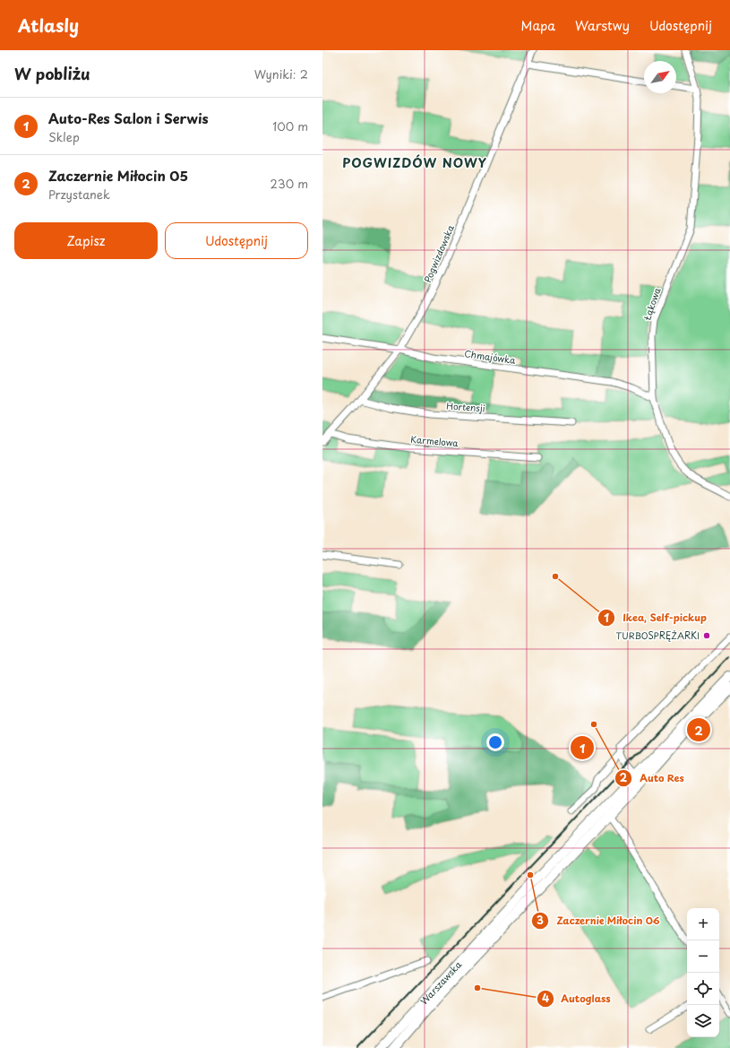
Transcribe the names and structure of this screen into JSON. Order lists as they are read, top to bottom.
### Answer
{
  "streets": {
    "main road": ["Warszawska"],
    "street": [
      "Pogwizdowska",
      "Łąkowa",
      "Chmajówka",
      "Hortensji",
      "Karmelowa"
    ]
  },
  "crossings": [
    ["Pogwizdowska", "Chmajówka"],
    ["Pogwizdowska", "Hortensji"],
    ["Pogwizdowska", "Karmelowa"],
    ["Łąkowa", "Chmajówka"]
  ],
  "districts": ["POGWIZDÓW NOWY"],
  "places": [
    "Ikea, Self-pickup",
    "TURBOSPRĘŻARKI",
    "Auto Res",
    "Zaczernie Miłocin 06",
    "Autoglass"
  ],
  "north": "top right",
  "page": {
    "header": "Atlasly",
    "nav": ["Mapa", "Warstwy", "Udostępnij"],
    "heading": ["W pobliżu", "Wyniki: 2"],
    "list": [
      {
        "mark": "1",
        "name": "Auto-Res Salon i Serwis",
        "note": "Sklep",
        "value": "100 m"
      },
      {
        "mark": "2",
        "name": "Zaczernie Miłocin 05",
        "note": "Przystanek",
        "value": "230 m"
      }
    ],
    "buttons": ["Zapisz", "Udostępnij"],
    "pins": ["2", "1"],
    "map_buttons": ["+", "−"]
  }
}
